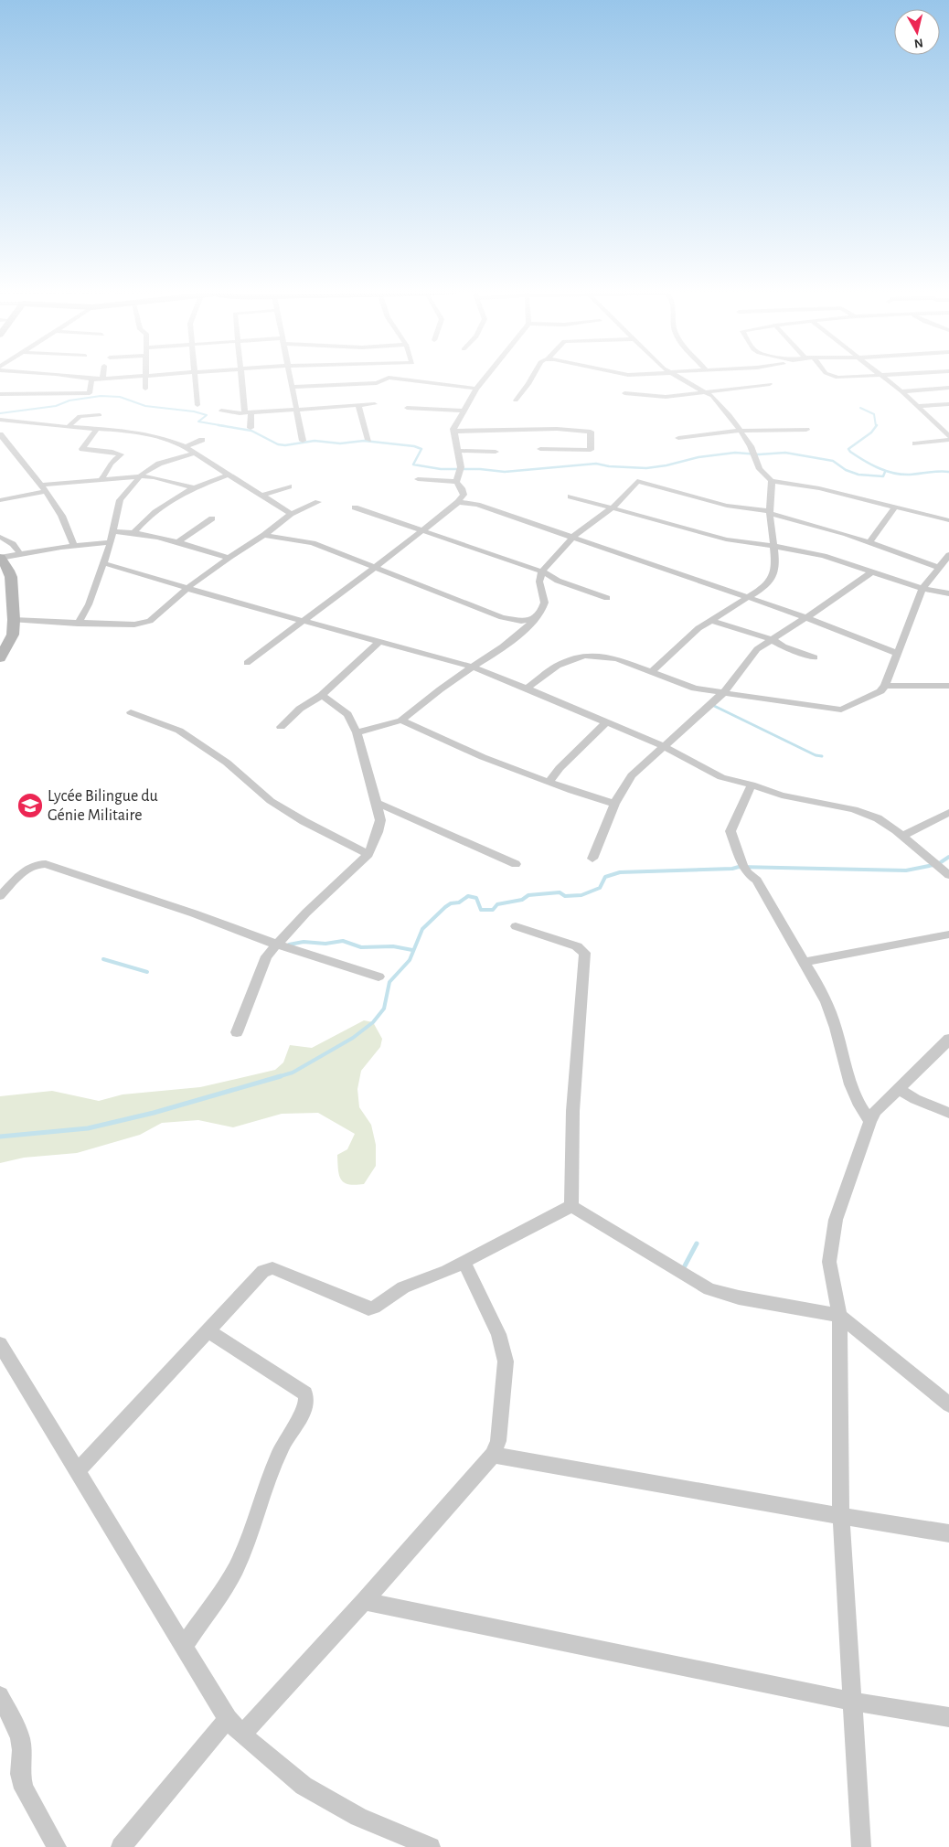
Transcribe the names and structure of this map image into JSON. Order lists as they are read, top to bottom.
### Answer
{
  "places": {
    "school or university": ["Lycée Bilingue du Génie Militaire"]
  },
  "north": "bottom"
}
